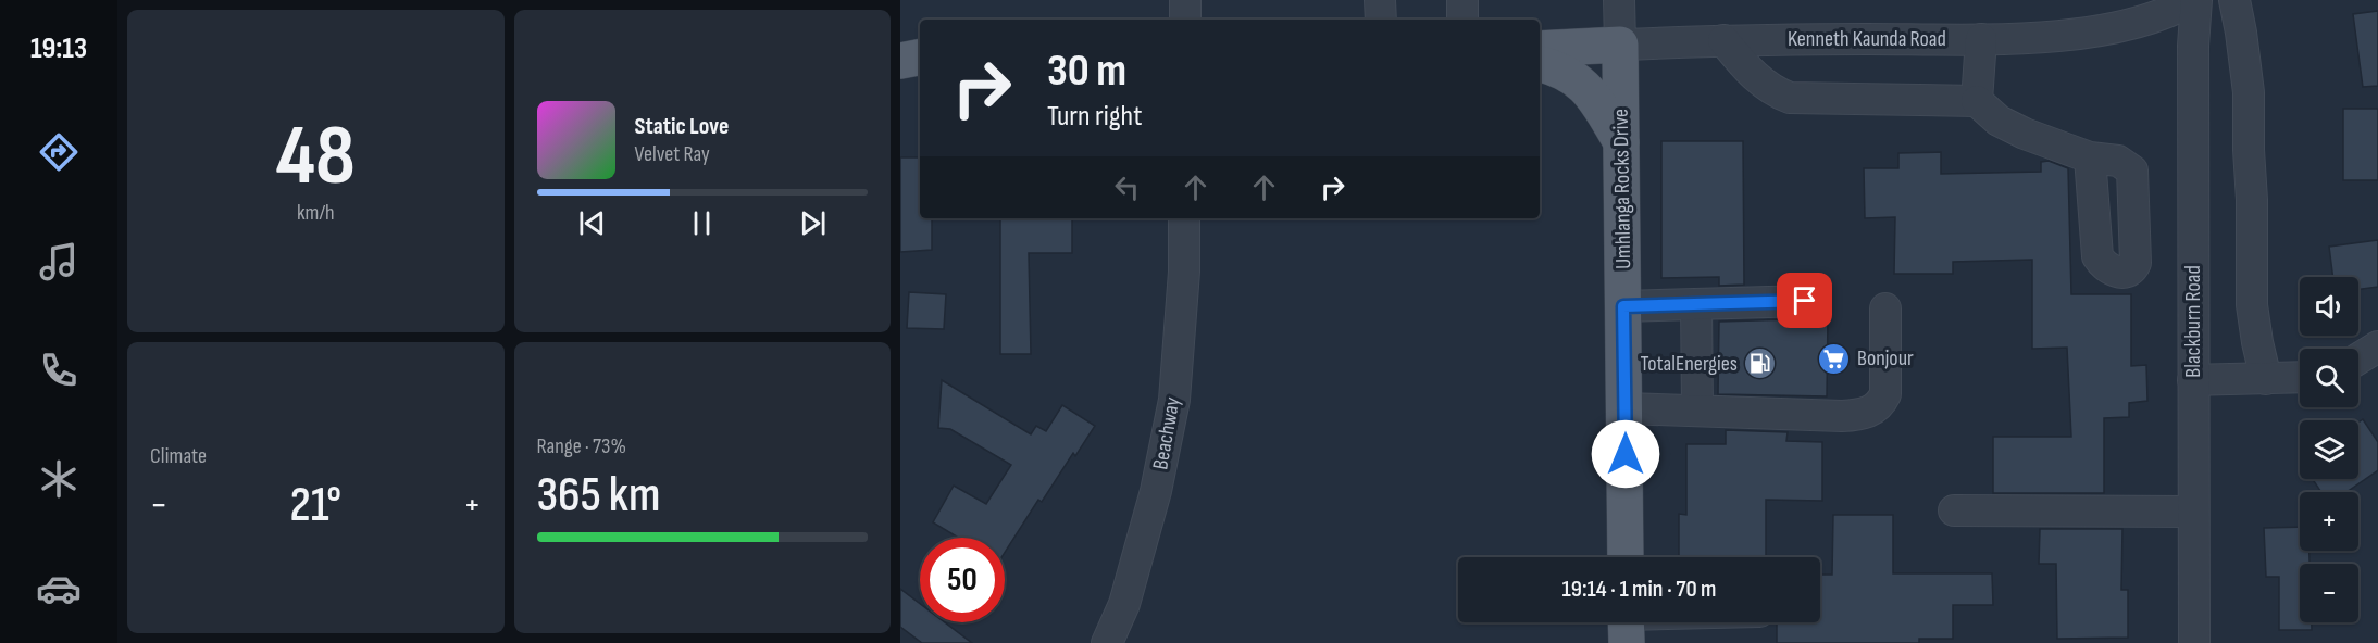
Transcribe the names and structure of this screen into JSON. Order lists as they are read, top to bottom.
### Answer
{
  "streets": {
    "main road": ["Kenneth Kaunda Road", "Umhlanga Rocks Drive"],
    "street": ["Blackburn Road", "Beachway"]
  },
  "crossings": [
    ["Kenneth Kaunda Road", "Umhlanga Rocks Drive"],
    ["Kenneth Kaunda Road", "Blackburn Road"]
  ],
  "places": {
    "supermarket": ["Bonjour"],
    "fuel station": ["TotalEnergies"]
  },
  "page": {
    "tabs": "19:13",
    "tile": [
      ["48", "km/h"],
      "Climate",
      ["Range · 73%", "365 km"]
    ],
    "turn": ["30 m", "Turn right"],
    "song": ["Static Love", "Velvet Ray"],
    "map_buttons": ["+", "−"],
    "heat": ["−", "21°", "+"],
    "limit": "50",
    "trip": "19:14 · 1 min · 70 m"
  }
}
